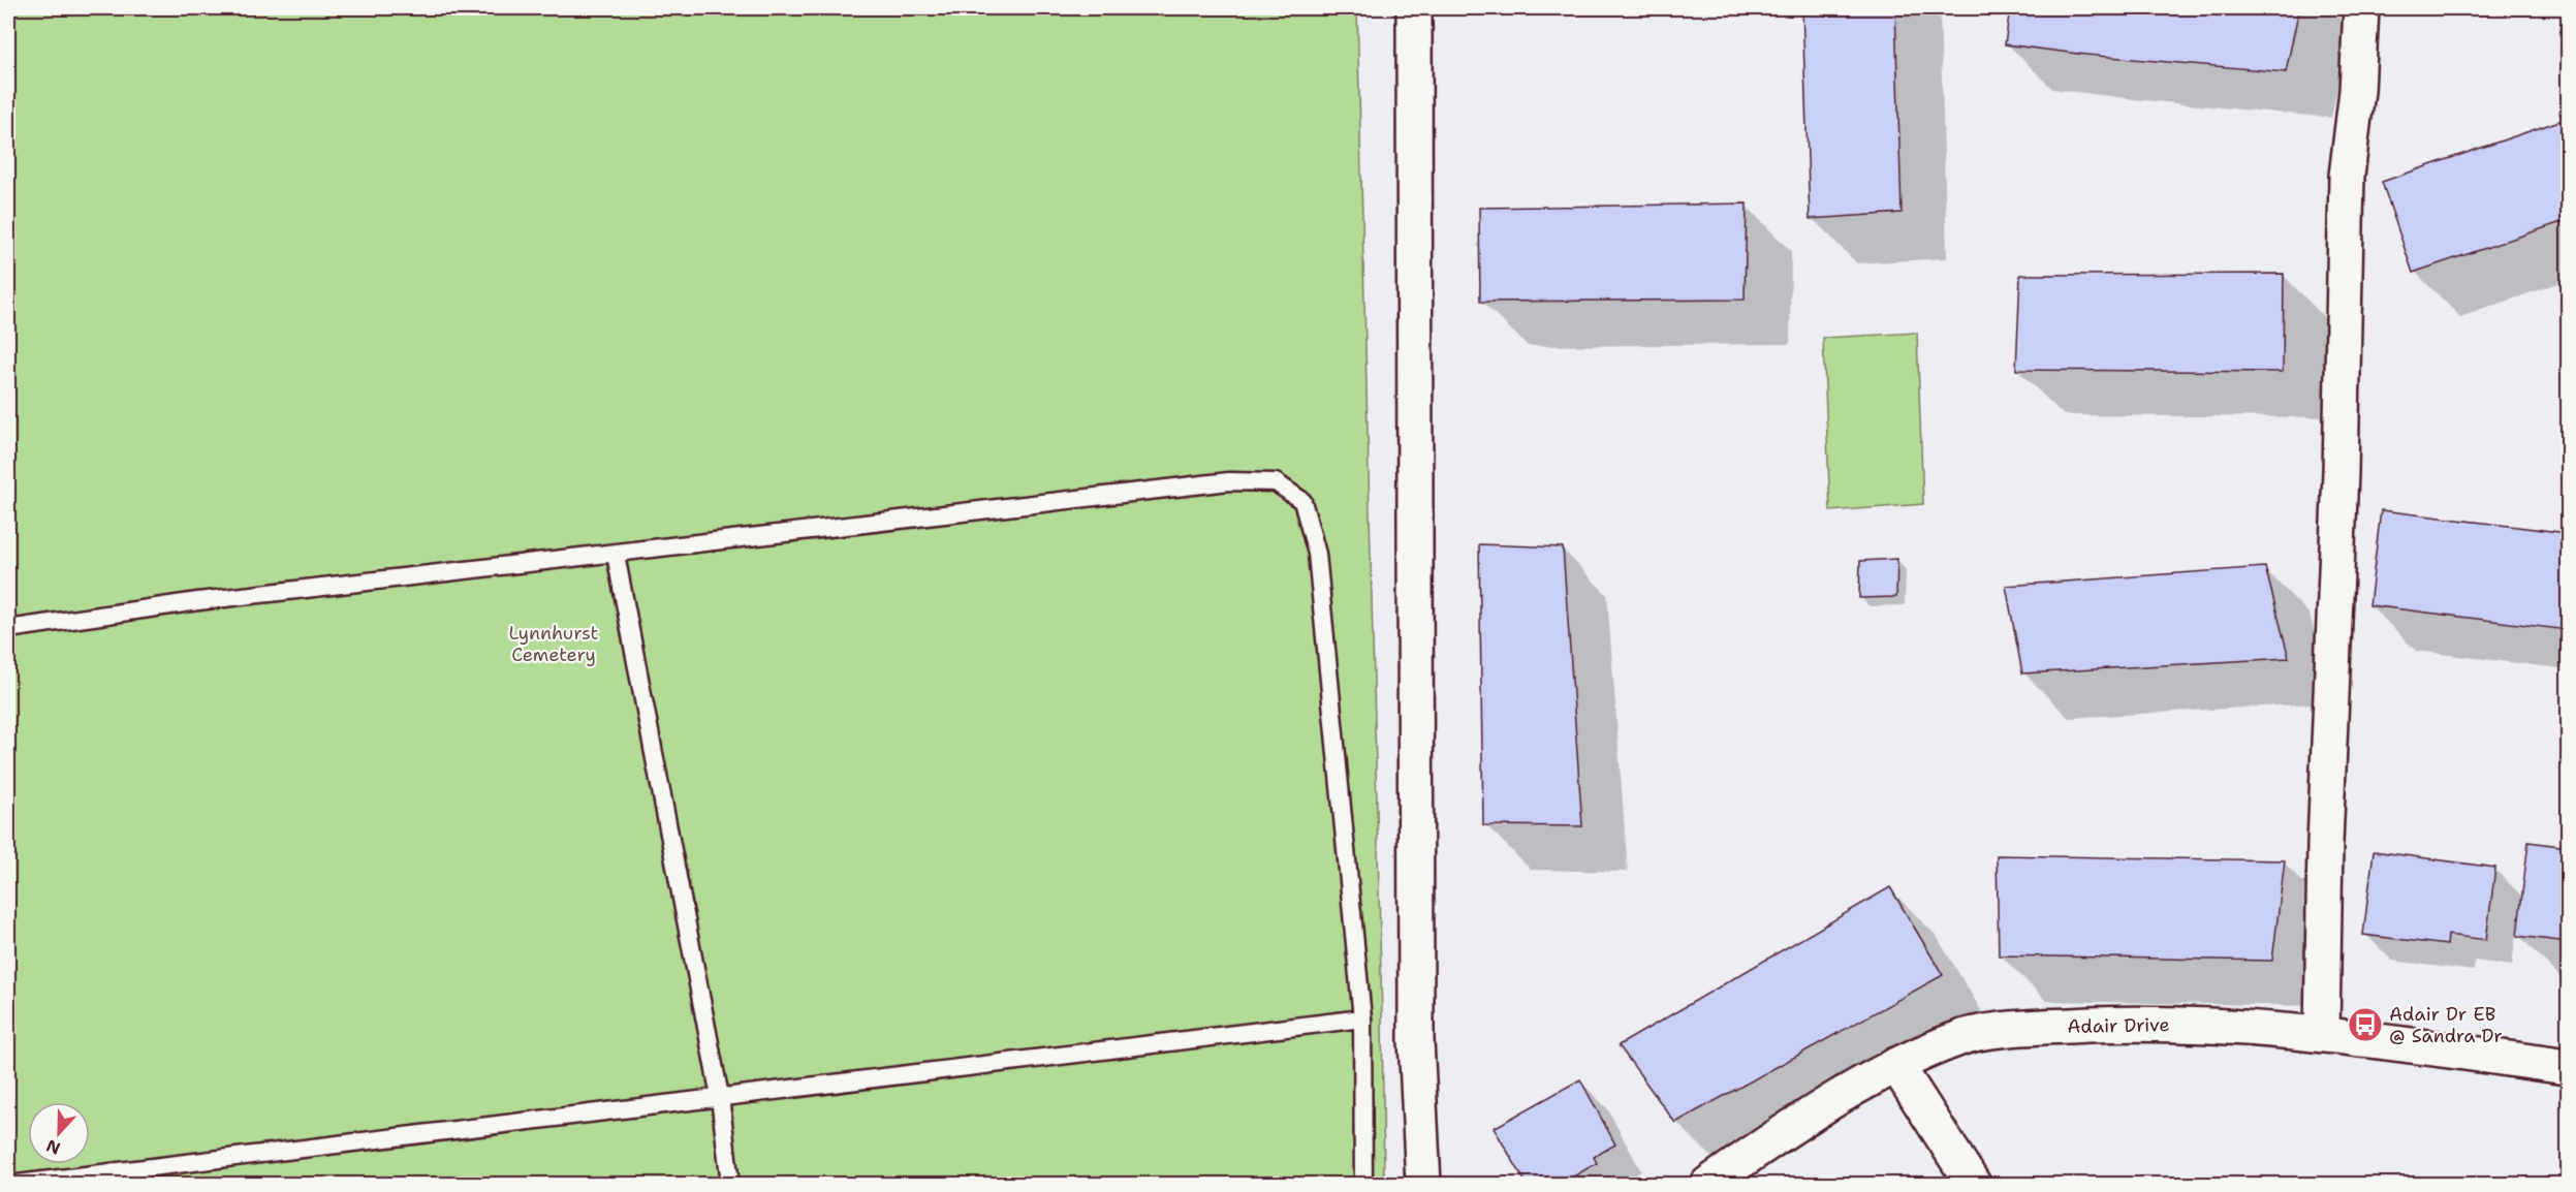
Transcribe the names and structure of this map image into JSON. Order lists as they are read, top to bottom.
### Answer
{
  "streets": {
    "street": ["Adair Drive"]
  },
  "parks": ["Lynnhurst Cemetery"],
  "places": {
    "bus stop": ["Adair Dr EB @ Sandra Dr"]
  },
  "north": "bottom"
}
